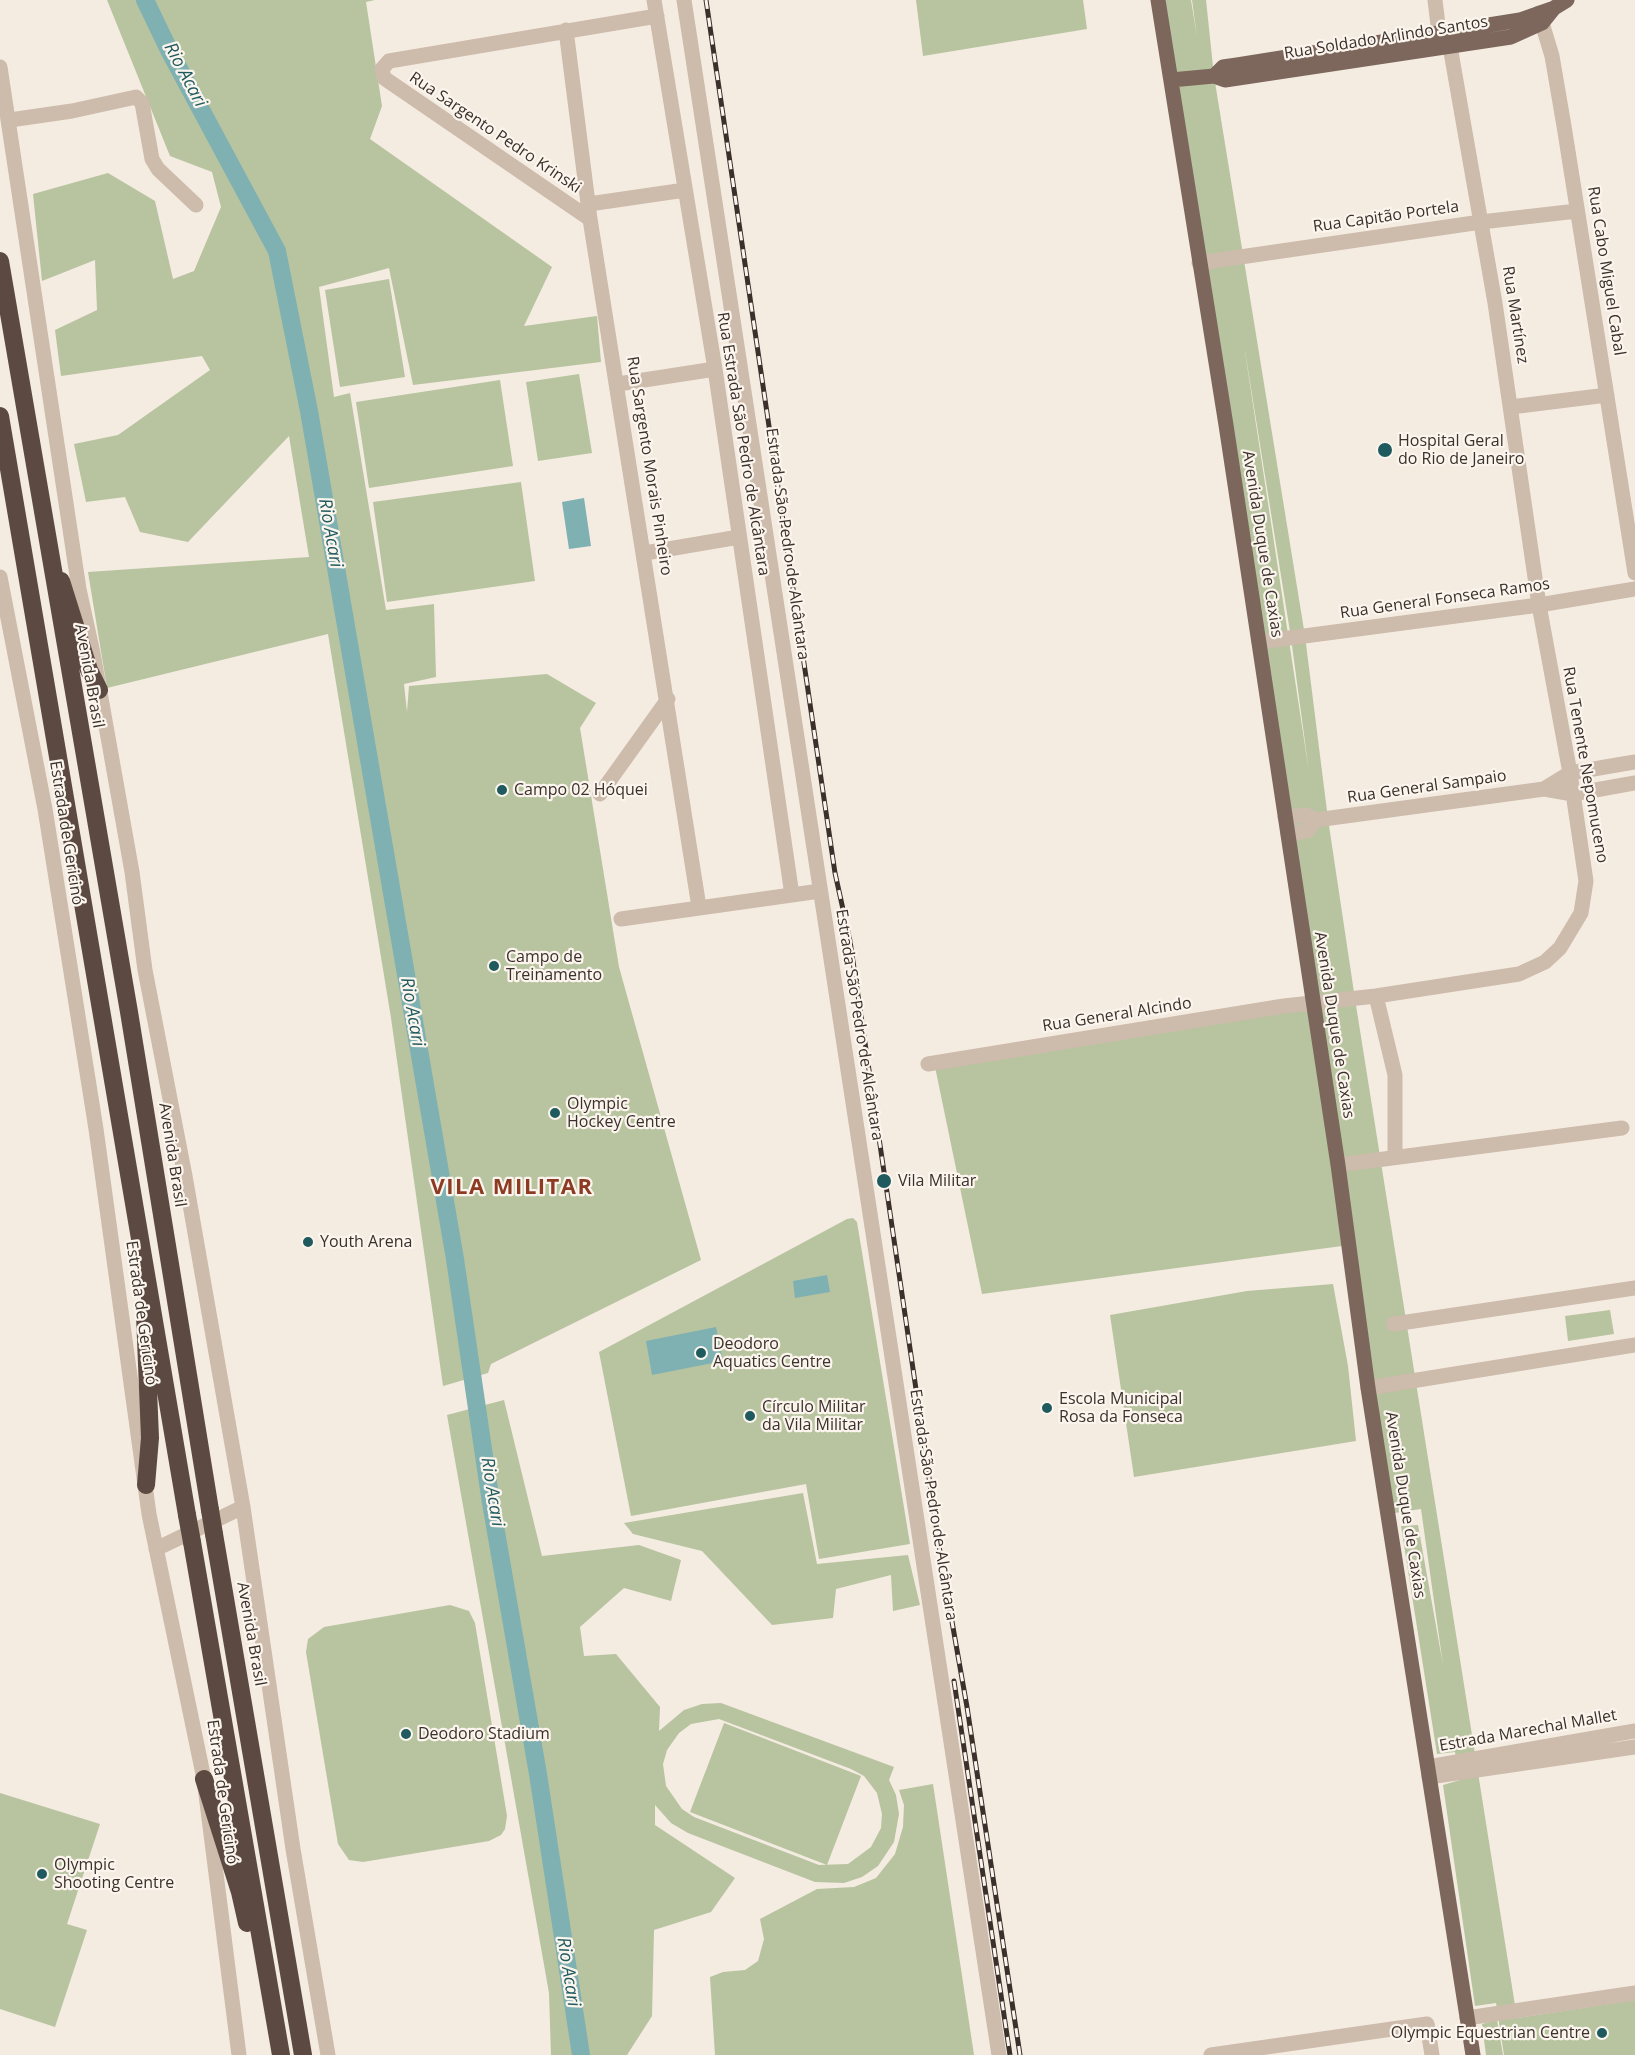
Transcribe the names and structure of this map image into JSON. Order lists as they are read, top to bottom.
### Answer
{
  "streets": {
    "highway": ["Avenida Brasil"],
    "main road": ["Rua Soldado Arlindo Santos", "Avenida Duque de Caxias"],
    "street": [
      "Rua Sargento Pedro Krinski",
      "Rua Capitão Portela",
      "Rua Cabo Miguel Cabal",
      "Rua Martínez",
      "Rua Estrada São Pedro de Alcântara",
      "Rua Sargento Morais Pinheiro",
      "Estrada São Pedro de Alcântara",
      "Rua General Fonseca Ramos",
      "Rua Tenente Nepomuceno",
      "Rua General Sampaio",
      "Estrada de Gericinó",
      "Rua General Alcindo",
      "Estrada Marechal Mallet"
    ]
  },
  "crossings": [
    ["Rua Soldado Arlindo Santos", "Rua Cabo Miguel Cabal"],
    ["Rua Soldado Arlindo Santos", "Rua Martínez"],
    ["Rua Soldado Arlindo Santos", "Avenida Duque de Caxias"],
    ["Rua Sargento Pedro Krinski", "Rua Sargento Morais Pinheiro"],
    ["Rua Capitão Portela", "Rua Cabo Miguel Cabal"],
    ["Rua Capitão Portela", "Rua Martínez"],
    ["Rua Capitão Portela", "Avenida Duque de Caxias"],
    ["Rua Martínez", "Rua General Fonseca Ramos"],
    ["Rua Martínez", "Rua Tenente Nepomuceno"],
    ["Avenida Duque de Caxias", "Rua General Fonseca Ramos"],
    ["Avenida Duque de Caxias", "Rua General Sampaio"],
    ["Avenida Duque de Caxias", "Rua General Alcindo"],
    ["Avenida Duque de Caxias", "Estrada Marechal Mallet"],
    ["Rua General Fonseca Ramos", "Rua Tenente Nepomuceno"],
    ["Rua Tenente Nepomuceno", "Rua General Sampaio"],
    ["Rua Tenente Nepomuceno", "Rua General Alcindo"]
  ],
  "districts": ["VILA MILITAR"],
  "water": ["Rio Acari"],
  "places": [
    "Hospital Geral do Rio de Janeiro",
    "Campo 02 Hóquei",
    "Campo de Treinamento",
    "Olympic Hockey Centre",
    "Vila Militar",
    "Youth Arena",
    "Deodoro Aquatics Centre",
    "Escola Municipal Rosa da Fonseca",
    "Círculo Militar da Vila Militar",
    "Deodoro Stadium",
    "Olympic Shooting Centre",
    "Olympic Equestrian Centre"
  ]
}
